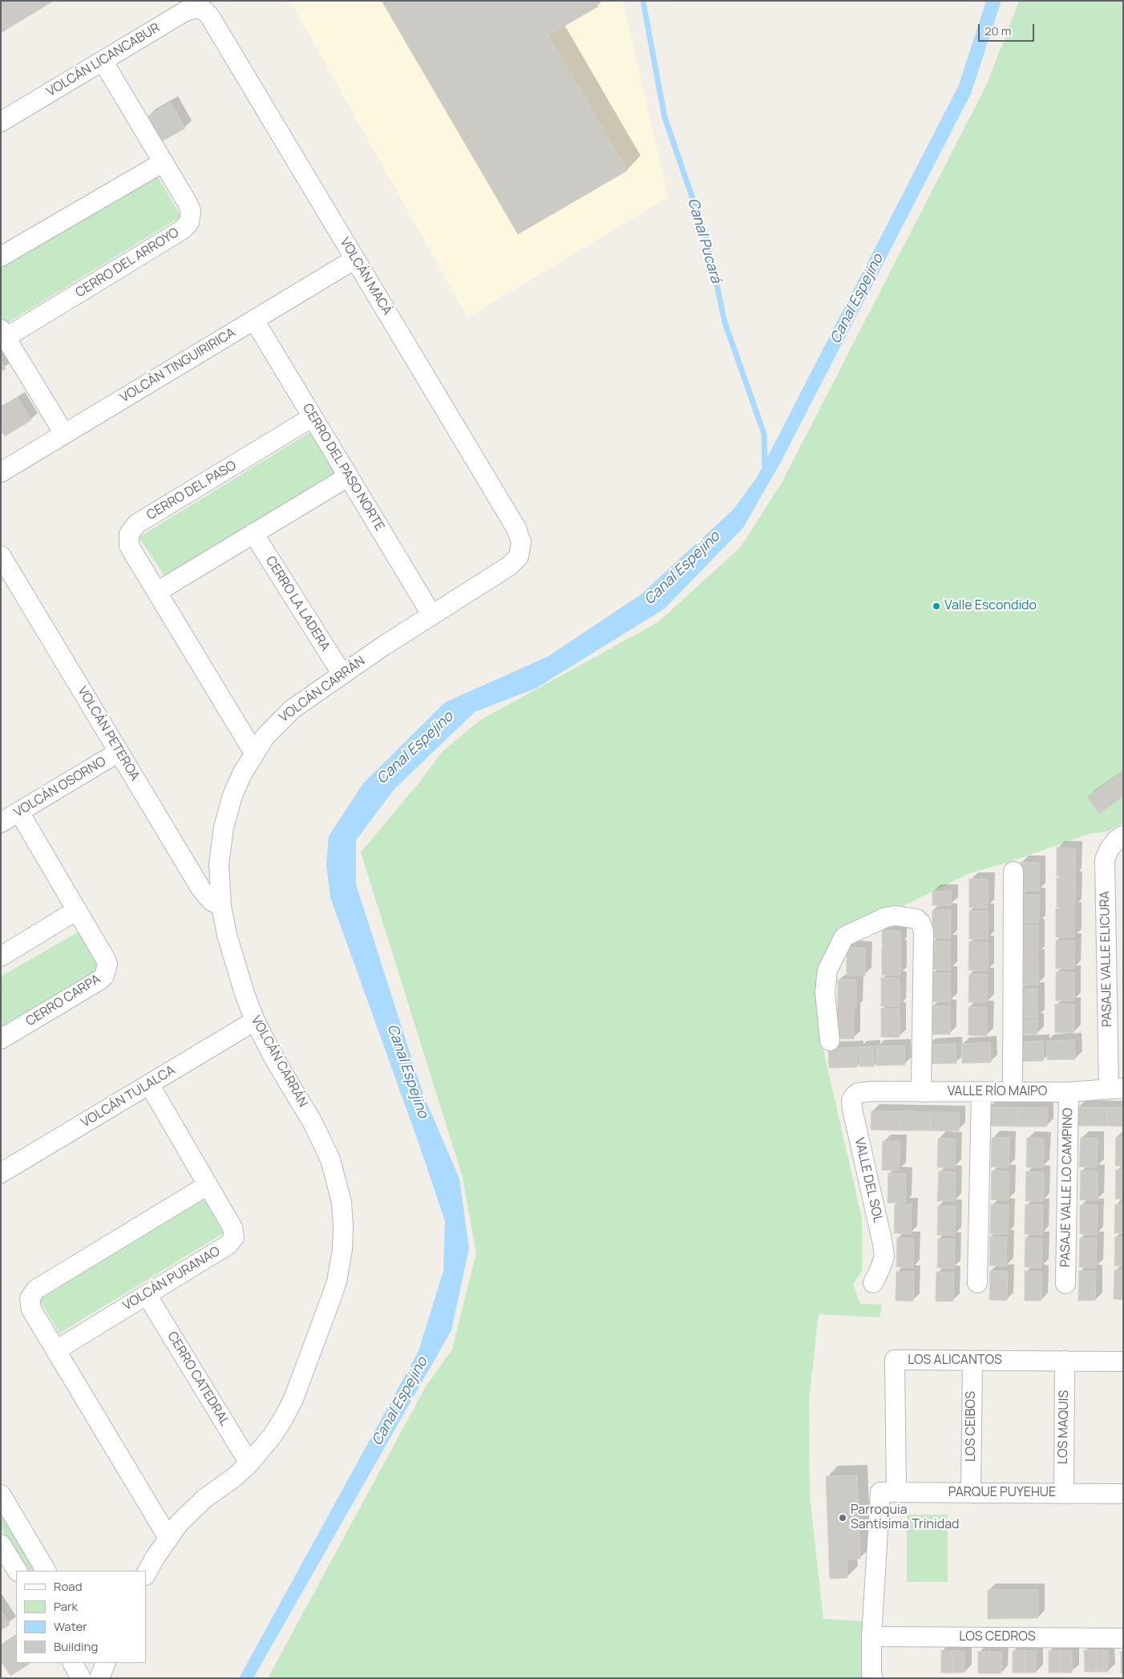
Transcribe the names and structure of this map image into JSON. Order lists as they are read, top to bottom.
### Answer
{
  "streets": {
    "street": [
      "VOLCÁN LICANCABUR",
      "CERRO DEL ARROYO",
      "VOLCÁN MACÁ",
      "VOLCÁN TINGUIRIRICA",
      "CERRO DEL PASO NORTE",
      "CERRO DEL PASO",
      "CERRO LA LADERA",
      "VOLCÁN CARRÁN",
      "VOLCÁN PETEROA",
      "VOLCÁN OSORNO",
      "PASAJE VALLE ELICURA",
      "CERRO CARPA",
      "VALLE RÍO MAIPO",
      "VOLCÁN TULALCA",
      "VALLE DEL SOL",
      "PASAJE VALLE LO CAMPINO",
      "VOLCÁN PURANAO",
      "LOS ALICANTOS",
      "CERRO CATEDRAL",
      "LOS CEIBOS",
      "LOS MAQUIS",
      "PARQUE PUYEHUE",
      "LOS CEDROS"
    ]
  },
  "crossings": [
    ["VOLCÁN LICANCABUR", "CERRO DEL ARROYO"],
    ["VOLCÁN LICANCABUR", "VOLCÁN MACÁ"],
    ["CERRO DEL ARROYO", "VOLCÁN TINGUIRIRICA"],
    ["VOLCÁN MACÁ", "VOLCÁN TINGUIRIRICA"],
    ["VOLCÁN MACÁ", "VOLCÁN CARRÁN"],
    ["VOLCÁN TINGUIRIRICA", "CERRO DEL PASO NORTE"],
    ["CERRO DEL PASO NORTE", "CERRO DEL PASO"],
    ["CERRO DEL PASO NORTE", "VOLCÁN CARRÁN"],
    ["CERRO DEL PASO", "VOLCÁN CARRÁN"],
    ["CERRO LA LADERA", "VOLCÁN CARRÁN"],
    ["VOLCÁN CARRÁN", "VOLCÁN PETEROA"],
    ["VOLCÁN CARRÁN", "VOLCÁN TULALCA"],
    ["VOLCÁN CARRÁN", "CERRO CATEDRAL"],
    ["VOLCÁN PETEROA", "VOLCÁN OSORNO"],
    ["VOLCÁN OSORNO", "CERRO CARPA"],
    ["PASAJE VALLE ELICURA", "VALLE RÍO MAIPO"],
    ["VALLE RÍO MAIPO", "VALLE DEL SOL"],
    ["VALLE RÍO MAIPO", "PASAJE VALLE LO CAMPINO"],
    ["VOLCÁN TULALCA", "VOLCÁN PURANAO"],
    ["VOLCÁN PURANAO", "CERRO CATEDRAL"],
    ["LOS ALICANTOS", "LOS CEIBOS"],
    ["LOS ALICANTOS", "LOS MAQUIS"],
    ["LOS ALICANTOS", "PARQUE PUYEHUE"],
    ["LOS CEIBOS", "PARQUE PUYEHUE"],
    ["LOS MAQUIS", "PARQUE PUYEHUE"]
  ],
  "water": ["Canal Pucará", "Canal Espejino"],
  "places": ["Valle Escondido", "Parroquia Santísima Trinidad"],
  "legend": [
    "Road",
    "Park",
    "Water",
    "Building"
  ],
  "scale_bar": "20 m"
}
